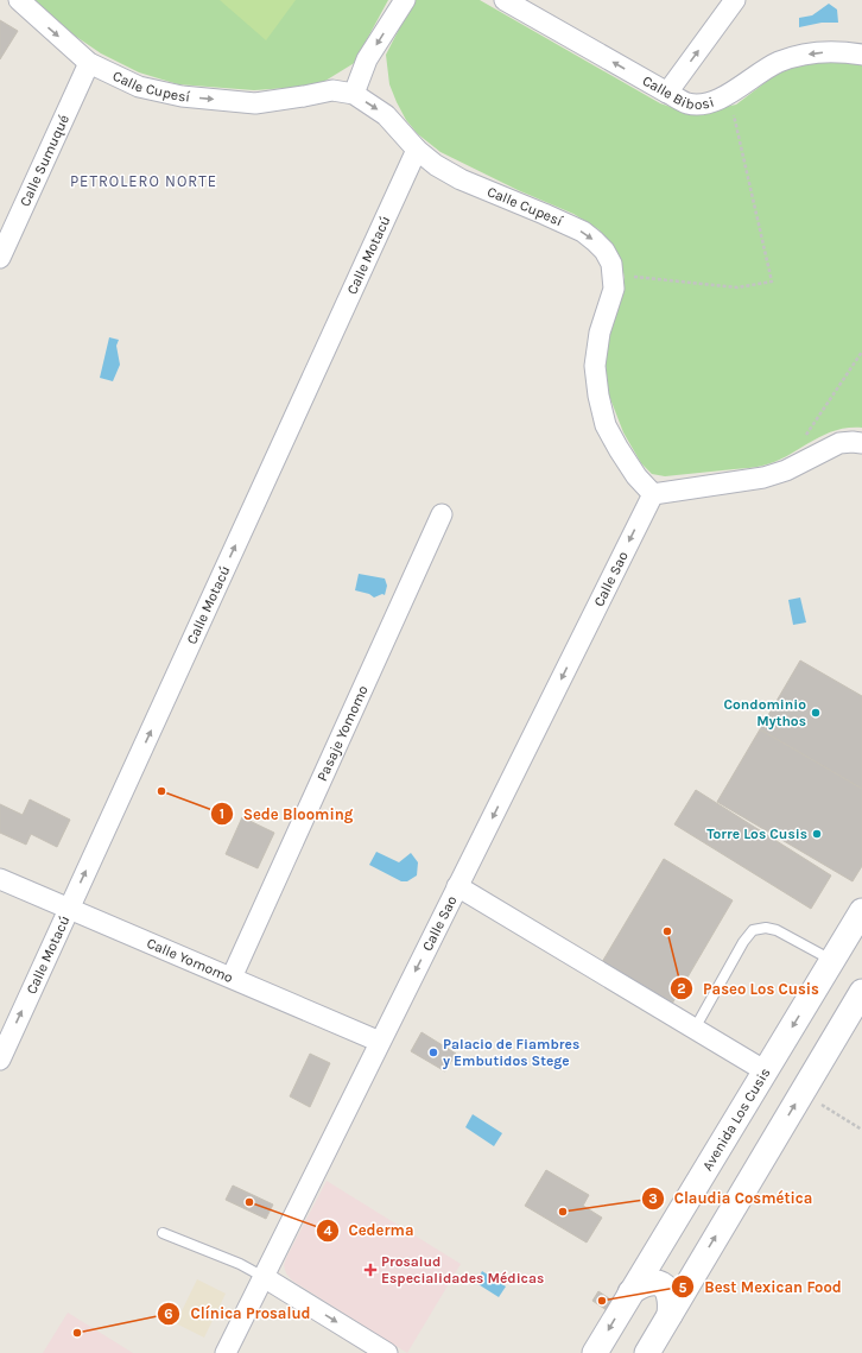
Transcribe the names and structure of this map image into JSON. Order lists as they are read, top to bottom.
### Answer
{
  "streets": {
    "street": [
      "Calle Cupesí",
      "Calle Bibosi",
      "Calle Sumuqué",
      "Calle Motacú",
      "Calle Sao",
      "Pasaje Yomomo",
      "Calle Yomomo",
      "Avenida Los Cusis"
    ]
  },
  "crossings": [
    ["Calle Cupesí", "Calle Sumuqué"],
    ["Calle Cupesí", "Calle Motacú"],
    ["Calle Cupesí", "Calle Sao"],
    ["Calle Motacú", "Calle Yomomo"],
    ["Calle Sao", "Calle Yomomo"],
    ["Pasaje Yomomo", "Calle Yomomo"]
  ],
  "one_way": [
    "Calle Cupesí",
    "Calle Bibosi",
    "Calle Motacú",
    "Calle Sao"
  ],
  "districts": ["PETROLERO NORTE"],
  "places": {
    "other": [
      "Condominio Mythos",
      "Sede Blooming",
      "Torre Los Cusis",
      "Paseo Los Cusis",
      "Palacio de Fiambres y Embutidos Stege",
      "Cederma",
      "Claudia Cosmética",
      "Best Mexican Food",
      "Clínica Prosalud"
    ],
    "health": ["Prosalud Especialidades Médicas"]
  }
}
